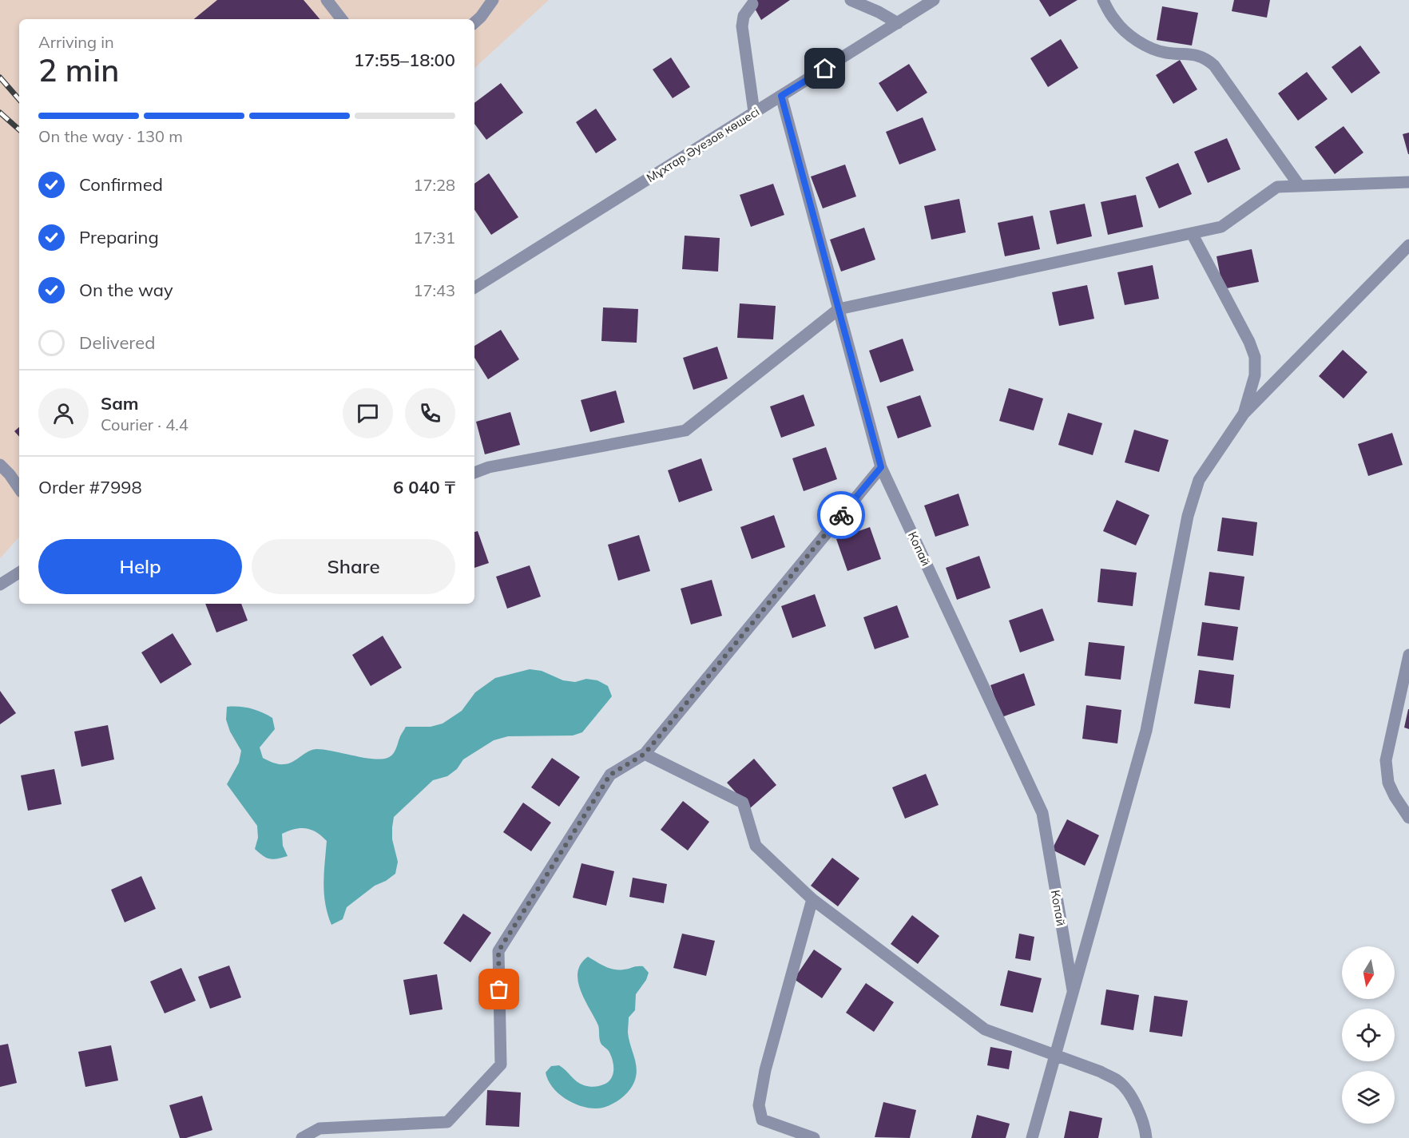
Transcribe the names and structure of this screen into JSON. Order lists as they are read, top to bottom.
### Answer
{
  "streets": {
    "street": ["Мұхтар Әуезов көшесі", "Копай"]
  },
  "crossings": [
    ["Мұхтар Әуезов көшесі", "Копай"]
  ],
  "north": "bottom",
  "page": {
    "heading": ["2 min", "Arriving in", "17:55–18:00"],
    "panel": [
      "Sam",
      "Courier · 4.4",
      "Order #7998",
      "6 040 ₸"
    ],
    "bar": "On the way · 130 m",
    "list": [
      ["Confirmed", "17:28"],
      ["Preparing", "17:31"],
      ["On the way", "17:43"],
      "Delivered"
    ],
    "buttons": ["Help", "Share"]
  }
}
